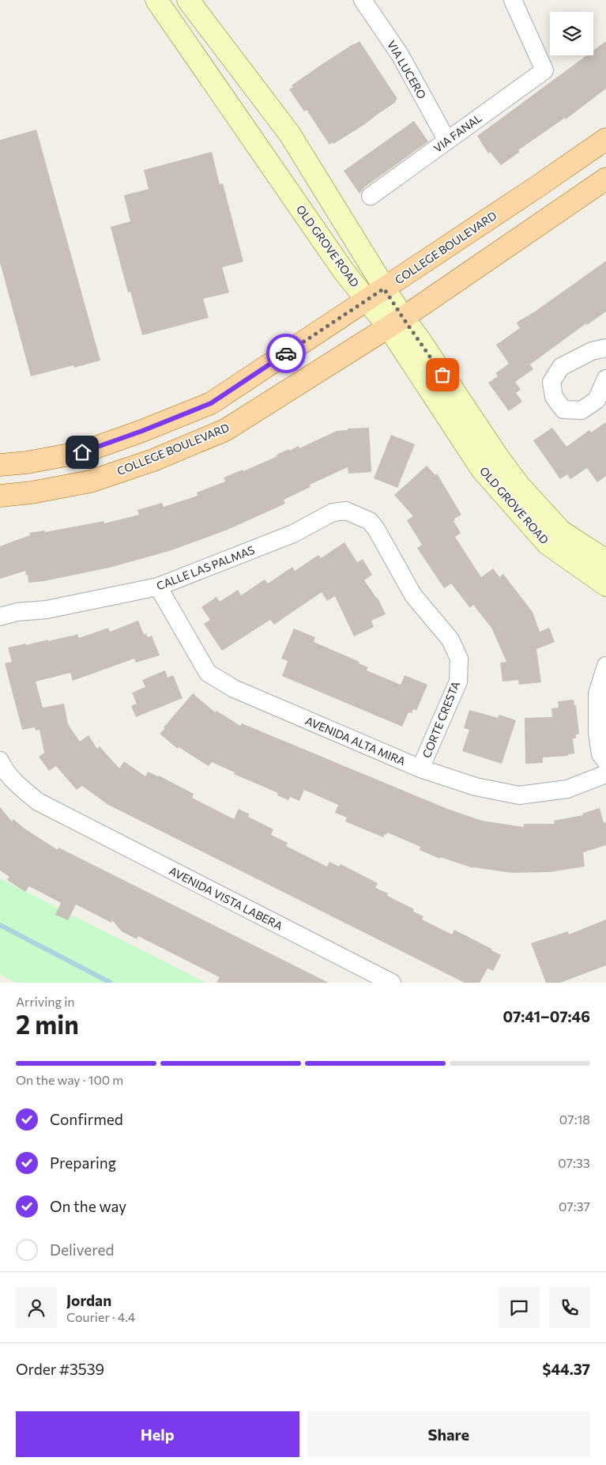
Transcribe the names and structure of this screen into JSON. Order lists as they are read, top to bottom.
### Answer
{
  "streets": {
    "main road": ["OLD GROVE ROAD", "COLLEGE BOULEVARD"],
    "street": [
      "VIA LUCERO",
      "VIA FANAL",
      "CALLE LAS PALMAS",
      "CORTE CRESTA",
      "AVENIDA ALTA MIRA",
      "AVENIDA VISTA LABERA"
    ]
  },
  "crossings": [
    ["VIA LUCERO", "VIA FANAL"],
    ["OLD GROVE ROAD", "COLLEGE BOULEVARD"],
    ["CALLE LAS PALMAS", "CORTE CRESTA"],
    ["CALLE LAS PALMAS", "AVENIDA ALTA MIRA"],
    ["CORTE CRESTA", "AVENIDA ALTA MIRA"]
  ],
  "page": {
    "heading": ["2 min", "Arriving in", "07:41–07:46"],
    "panel": [
      "Jordan",
      "Courier · 4.4",
      "Order #3539",
      "$44.37"
    ],
    "bar": "On the way · 100 m",
    "list": [
      ["Confirmed", "07:18"],
      ["Preparing", "07:33"],
      ["On the way", "07:37"],
      "Delivered"
    ],
    "buttons": ["Help", "Share"]
  }
}
